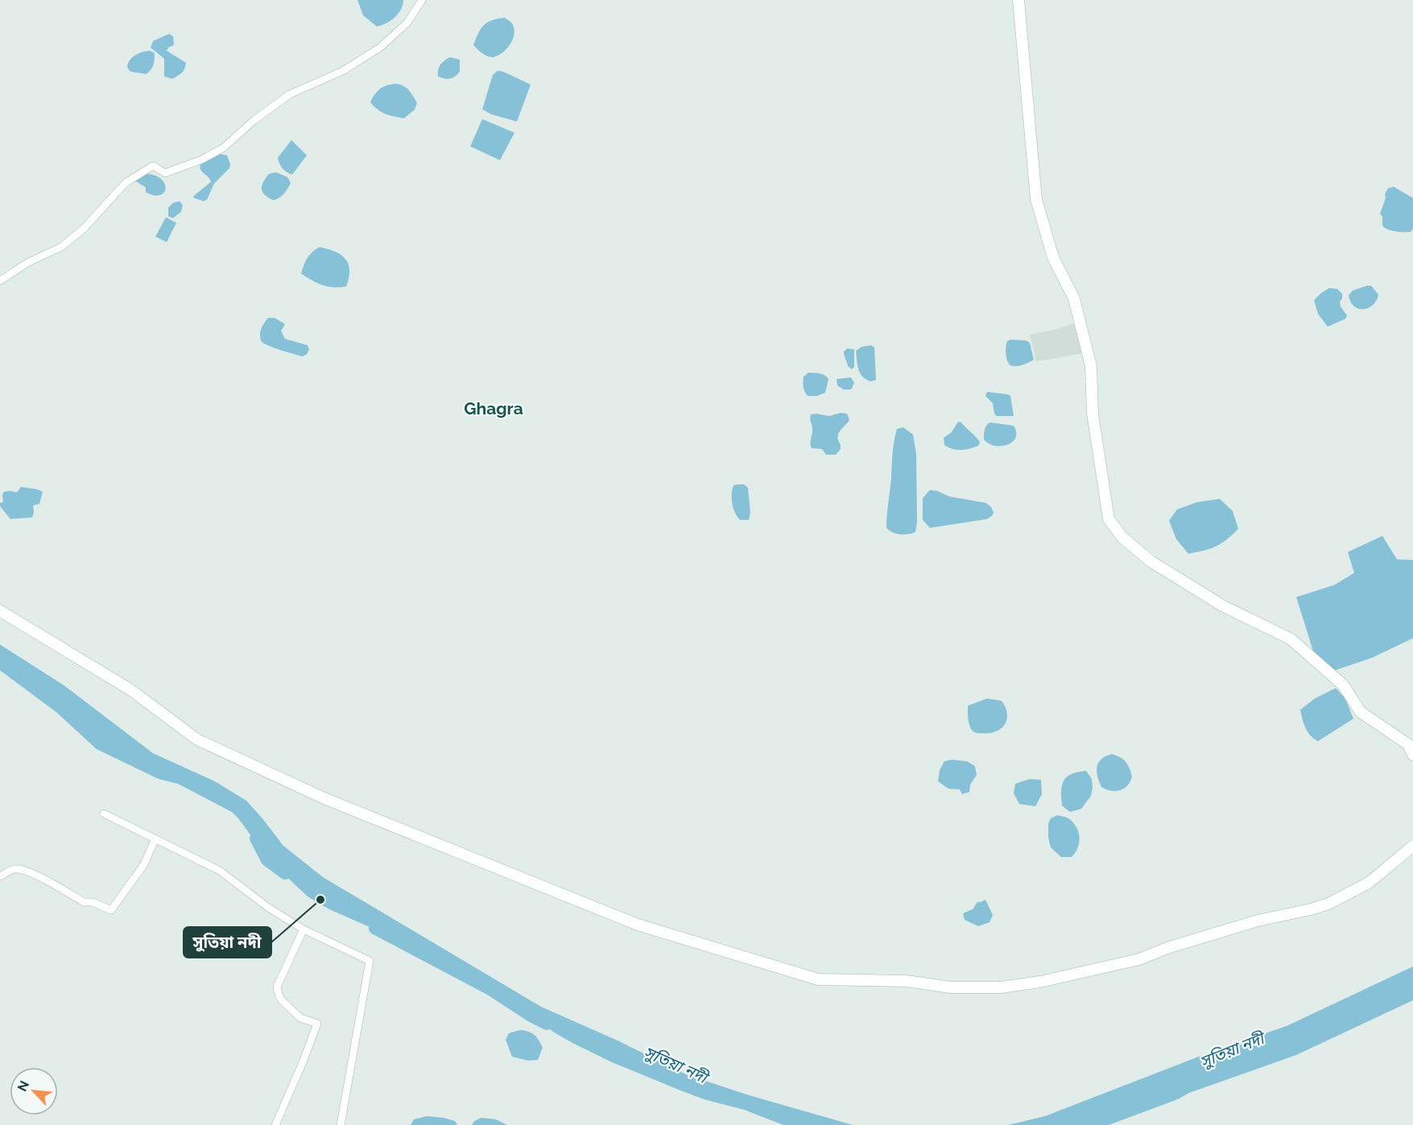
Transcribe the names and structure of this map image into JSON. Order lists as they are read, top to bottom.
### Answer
{
  "districts": ["Ghagra"],
  "water": ["সুতিয়া নদী"],
  "places": ["সুতিয়া নদী"],
  "north": "top left"
}
